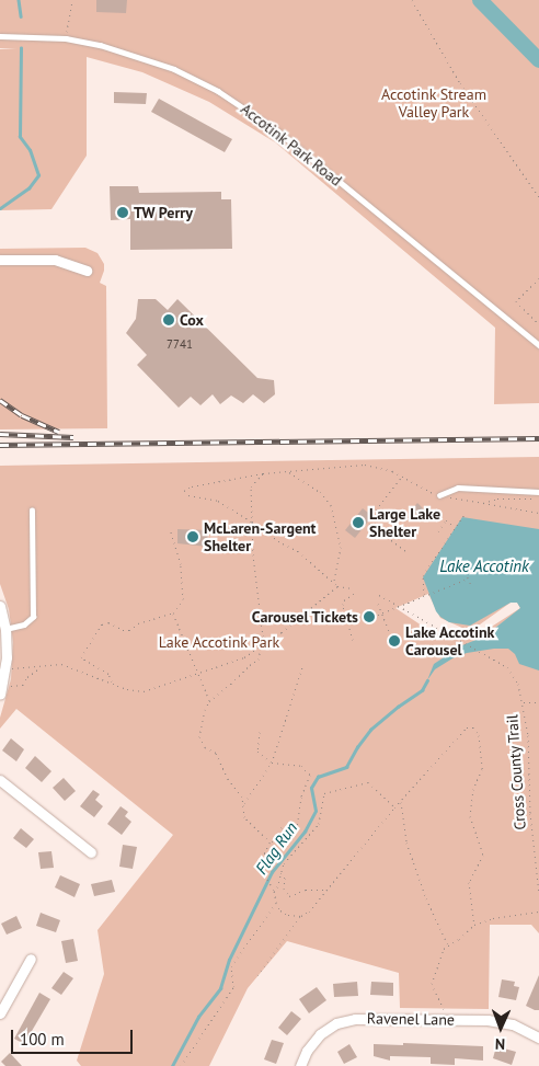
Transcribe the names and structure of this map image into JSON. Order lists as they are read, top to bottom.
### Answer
{
  "streets": {
    "street": ["Ravenel Lane"],
    "lane": ["Accotink Park Road"],
    "path": ["Cross County Trail"]
  },
  "water": ["Lake Accotink", "Flag Run"],
  "parks": ["Accotink Stream Valley Park", "Lake Accotink Park"],
  "places": [
    "TW Perry",
    "Cox",
    "Large Lake Shelter",
    "McLaren-Sargent Shelter",
    "Carousel Tickets",
    "Lake Accotink Carousel"
  ],
  "house_numbers": ["7741"],
  "scale_bar": "100 m",
  "north": "bottom"
}
